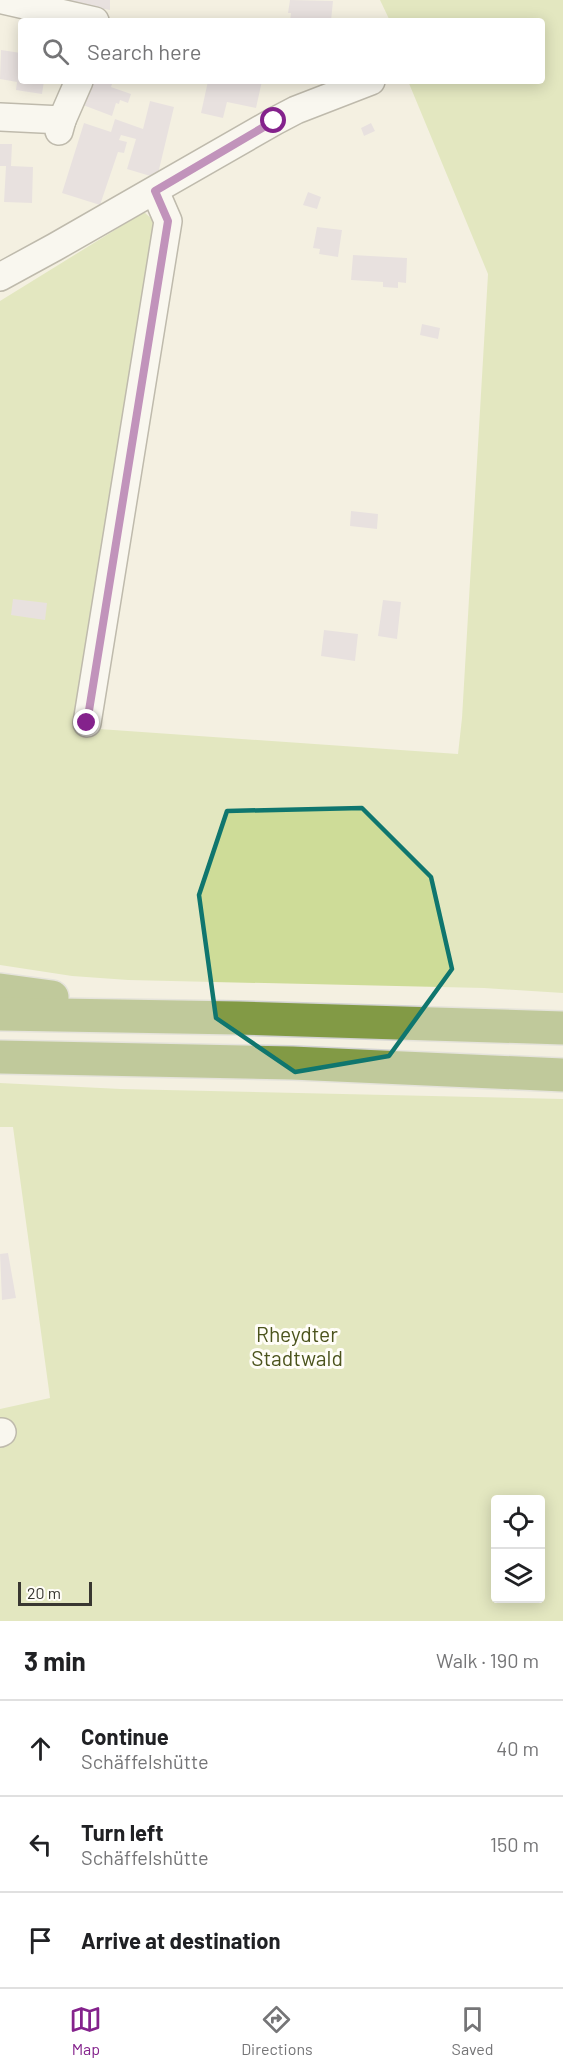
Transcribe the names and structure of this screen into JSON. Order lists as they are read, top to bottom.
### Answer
{
  "parks": ["Rheydter Stadtwald"],
  "scale_bar": "20 m",
  "page": {
    "search": "Search here",
    "scale": "20 m",
    "heading": ["3 min", "Walk · 190 m"],
    "list": [
      ["Continue", "Schäffelshütte", "40 m"],
      ["Turn left", "Schäffelshütte", "150 m"],
      "Arrive at destination"
    ],
    "nav": ["Map", "Directions", "Saved"]
  }
}
